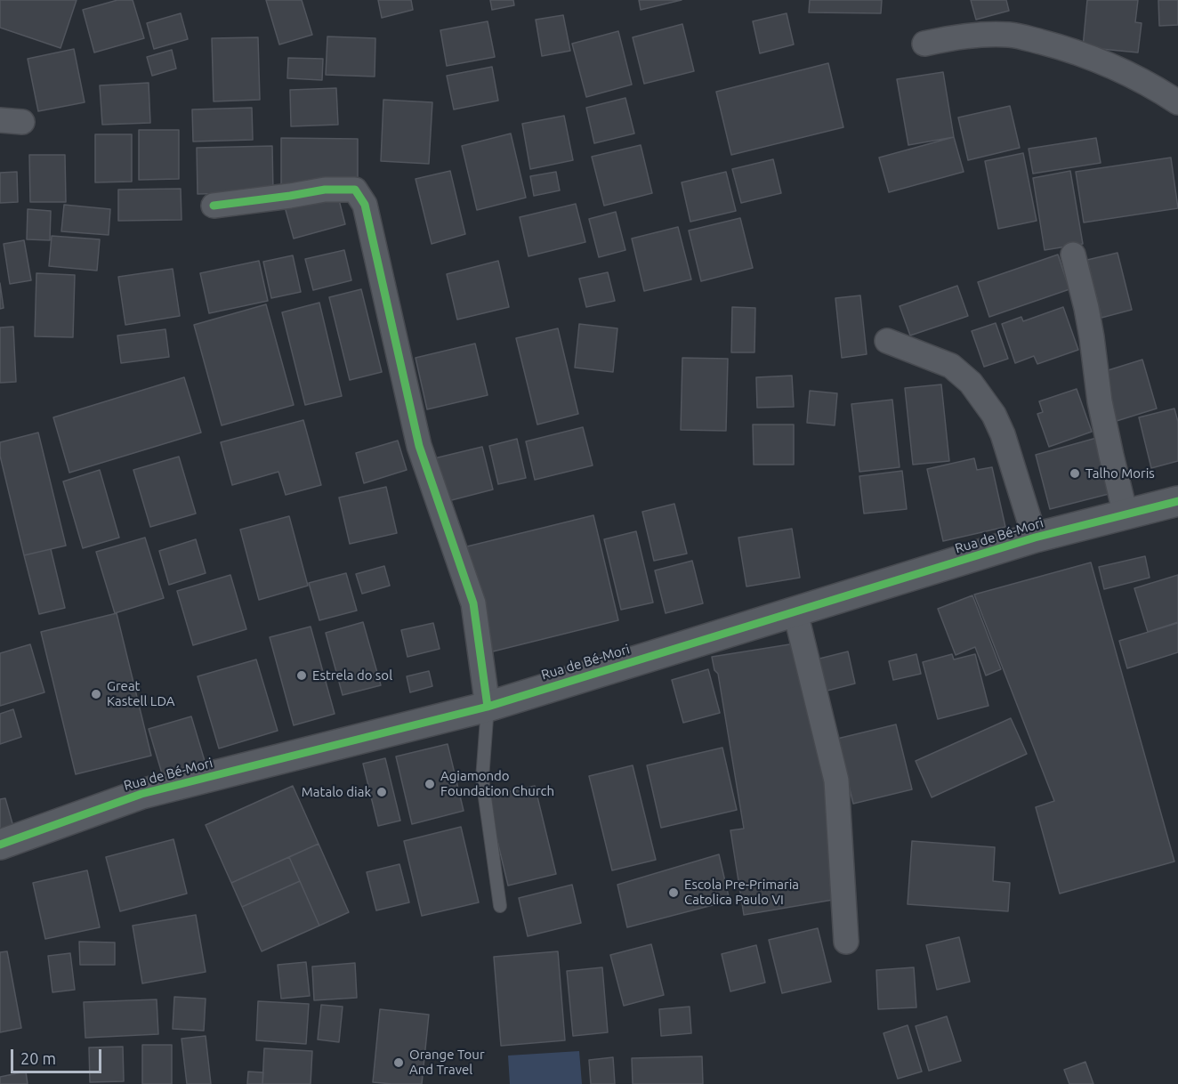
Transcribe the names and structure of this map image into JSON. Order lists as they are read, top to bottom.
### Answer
{
  "streets": {
    "street": ["Rua de Bé-Mori"]
  },
  "places": [
    "Talho Moris",
    "Estrela do sol",
    "Great Kastell LDA",
    "Agiamondo Foundation Church",
    "Matalo diak",
    "Escola Pre-Primaria Catolica Paulo VI",
    "Orange Tour And Travel"
  ],
  "scale_bar": "20 m"
}
